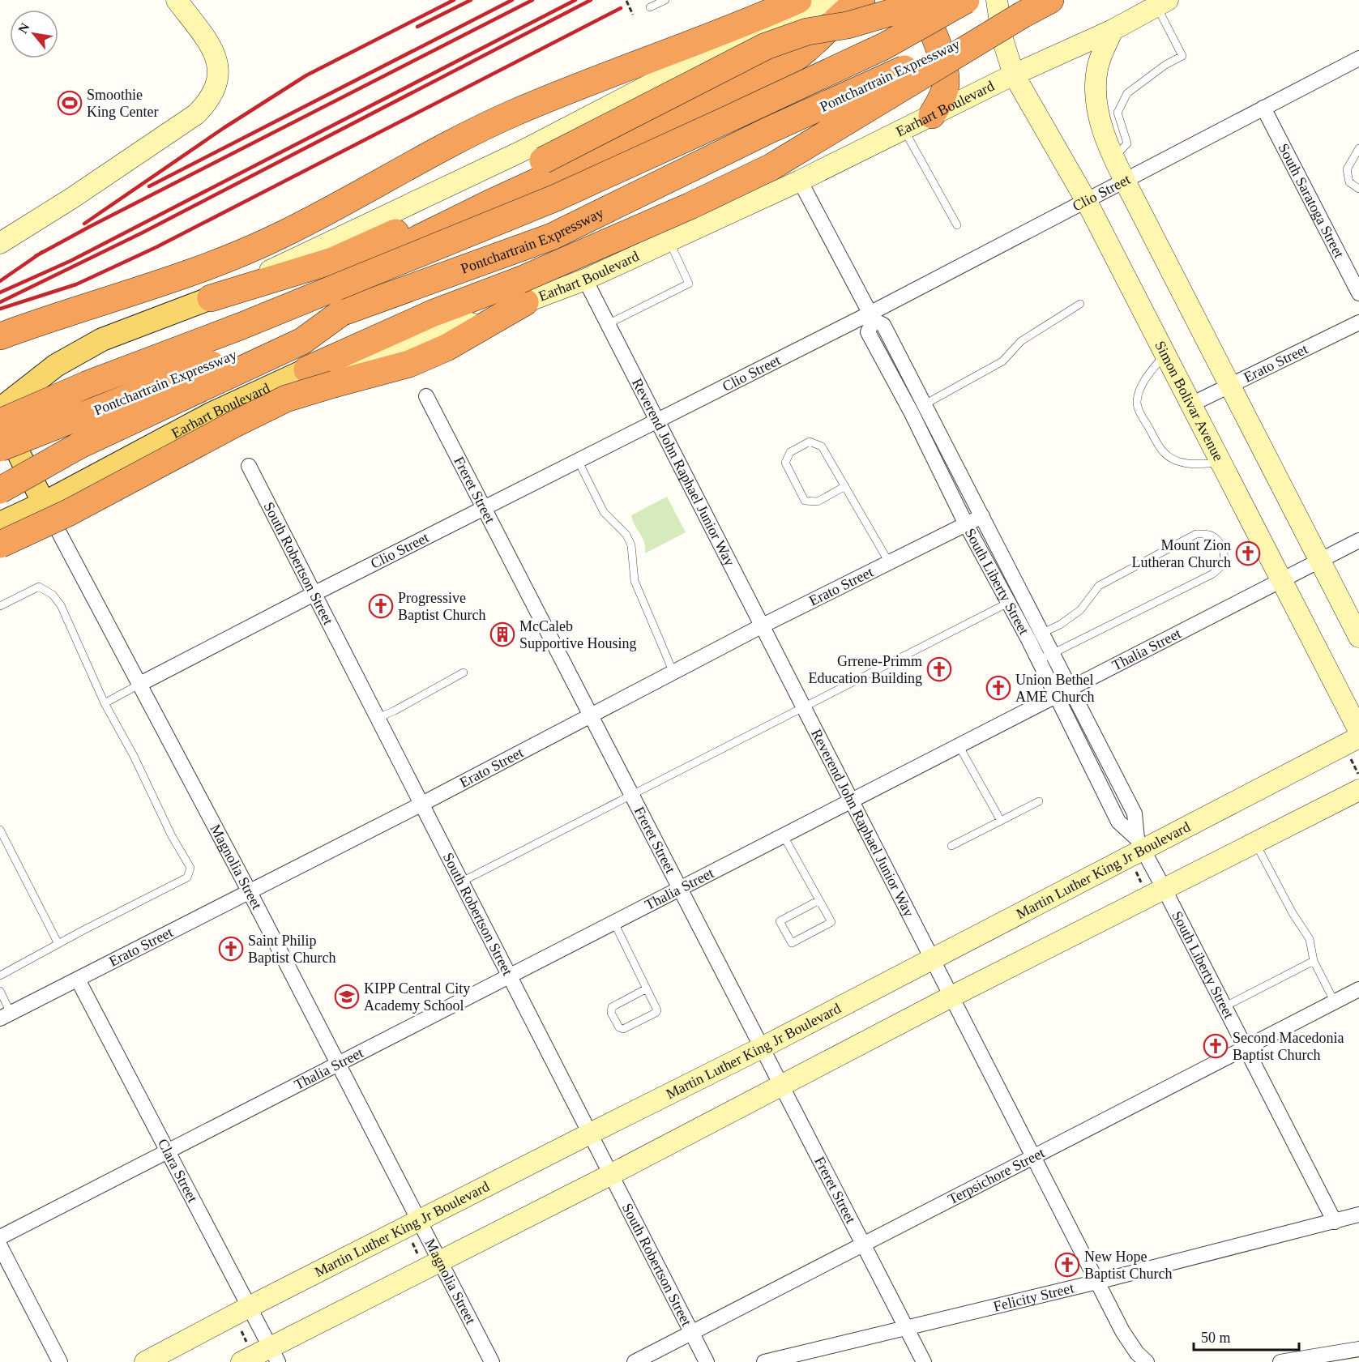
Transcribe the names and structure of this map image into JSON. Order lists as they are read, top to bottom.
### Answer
{
  "streets": {
    "highway": ["Pontchartrain Expressway"],
    "main road": ["Earhart Boulevard"],
    "street": [
      "Clio Street",
      "South Saratoga Street",
      "Erato Street",
      "Simon Bolivar Avenue",
      "Reverend John Raphael Junior Way",
      "Freret Street",
      "South Robertson Street",
      "South Liberty Street",
      "Thalia Street",
      "Magnolia Street",
      "Martin Luther King Jr Boulevard",
      "Clara Street",
      "Terpsichore Street",
      "Felicity Street"
    ]
  },
  "crossings": [
    ["Earhart Boulevard", "Simon Bolivar Avenue"],
    ["Earhart Boulevard", "Reverend John Raphael Junior Way"],
    ["Earhart Boulevard", "South Liberty Street"],
    ["Earhart Boulevard", "Magnolia Street"],
    ["Clio Street", "South Saratoga Street"],
    ["Clio Street", "Simon Bolivar Avenue"],
    ["Clio Street", "Reverend John Raphael Junior Way"],
    ["Clio Street", "Freret Street"],
    ["Clio Street", "South Robertson Street"],
    ["Clio Street", "South Liberty Street"],
    ["Clio Street", "Magnolia Street"],
    ["Erato Street", "Simon Bolivar Avenue"],
    ["Erato Street", "Reverend John Raphael Junior Way"],
    ["Erato Street", "Freret Street"],
    ["Erato Street", "South Robertson Street"],
    ["Erato Street", "South Liberty Street"],
    ["Erato Street", "Magnolia Street"],
    ["Erato Street", "Clara Street"],
    ["Simon Bolivar Avenue", "Thalia Street"],
    ["Reverend John Raphael Junior Way", "Thalia Street"],
    ["Reverend John Raphael Junior Way", "Martin Luther King Jr Boulevard"],
    ["Reverend John Raphael Junior Way", "Terpsichore Street"],
    ["Reverend John Raphael Junior Way", "Felicity Street"],
    ["Freret Street", "Thalia Street"],
    ["Freret Street", "Martin Luther King Jr Boulevard"],
    ["Freret Street", "Terpsichore Street"],
    ["Freret Street", "Felicity Street"],
    ["South Robertson Street", "Thalia Street"],
    ["South Robertson Street", "Martin Luther King Jr Boulevard"],
    ["South Robertson Street", "Terpsichore Street"],
    ["South Liberty Street", "Thalia Street"],
    ["South Liberty Street", "Martin Luther King Jr Boulevard"],
    ["South Liberty Street", "Terpsichore Street"],
    ["South Liberty Street", "Felicity Street"],
    ["Thalia Street", "Magnolia Street"],
    ["Thalia Street", "Clara Street"],
    ["Magnolia Street", "Martin Luther King Jr Boulevard"],
    ["Martin Luther King Jr Boulevard", "Clara Street"]
  ],
  "places": {
    "sports": ["Smoothie King Center"],
    "church": [
      "Mount Zion Lutheran Church",
      "Progressive Baptist Church",
      "Grrene-Primm Education Building",
      "Union Bethel AME Church",
      "Saint Philip Baptist Church",
      "Second Macedonia Baptist Church",
      "New Hope Baptist Church"
    ],
    "building": ["McCaleb Supportive Housing"],
    "school or university": ["KIPP Central City Academy School"]
  },
  "scale_bar": "50 m",
  "north": "top left"
}
